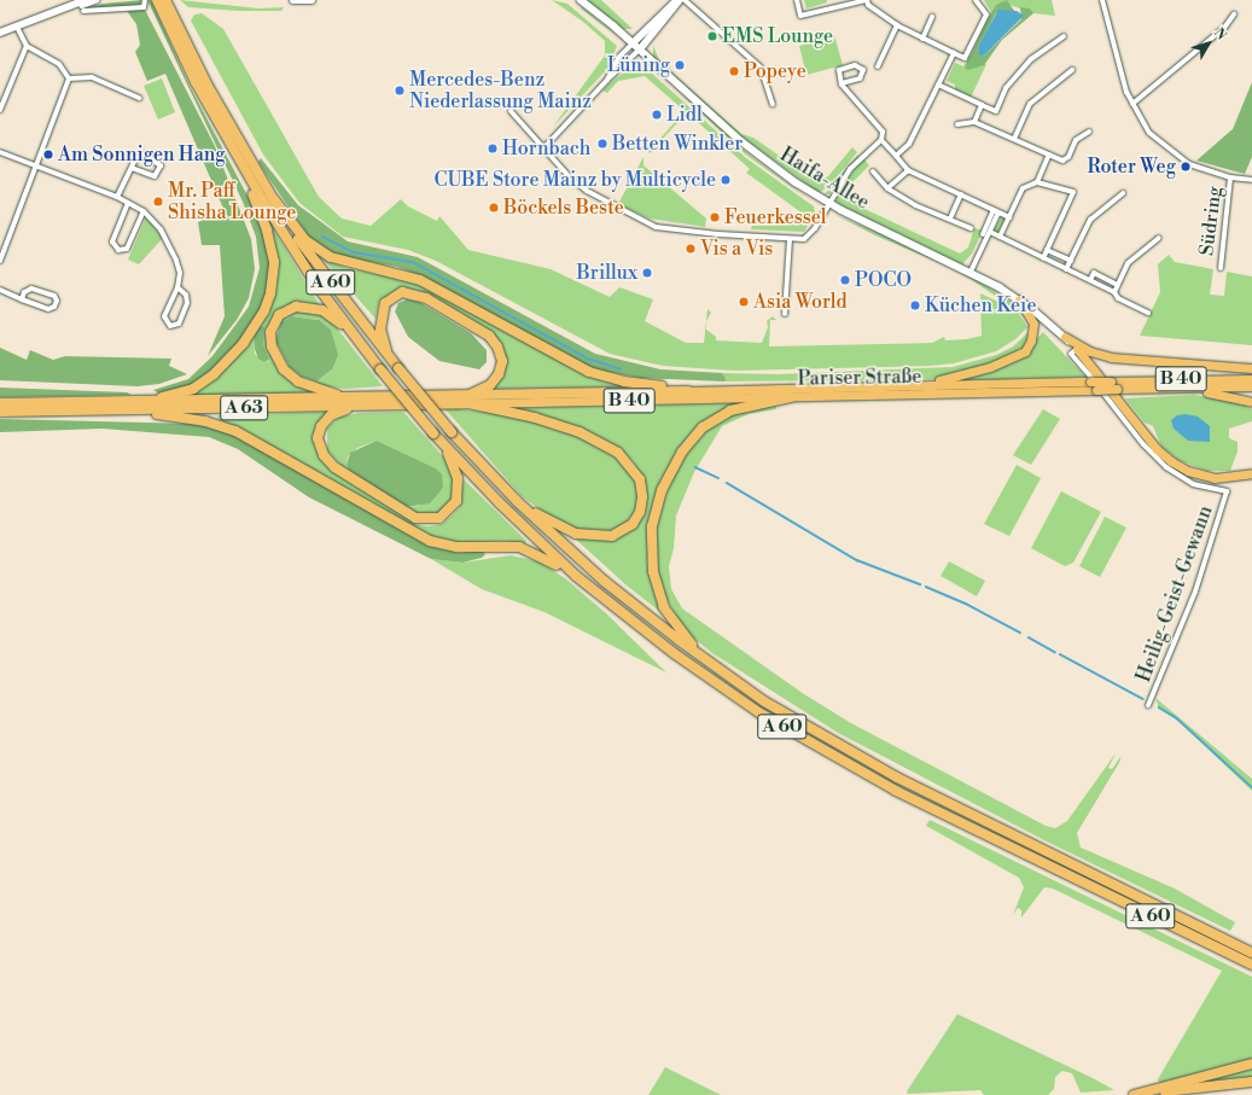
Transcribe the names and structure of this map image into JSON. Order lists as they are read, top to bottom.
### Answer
{
  "streets": {
    "highway": [
      "A 60",
      "Pariser Straße",
      "B 40",
      "A 63"
    ],
    "street": ["Haifa-Allee", "Südring", "Heilig-Geist-Gewann"]
  },
  "crossings": [
    ["Haifa-Allee", "Heilig-Geist-Gewann"],
    ["Pariser Straße", "A 63"]
  ],
  "places": [
    "EMS Lounge",
    "Lüning",
    "Popeye",
    "Mercedes-Benz Niederlassung Mainz",
    "Lidl",
    "Betten Winkler",
    "Hornbach",
    "Am Sonnigen Hang",
    "Roter Weg",
    "CUBE Store Mainz by Multicycle",
    "Mr. Paff Shisha Lounge",
    "Böckels Beste",
    "Feuerkessel",
    "Vis a Vis",
    "Brillux",
    "POCO",
    "Asia World",
    "Küchen Keie"
  ],
  "north": "top right"
}
